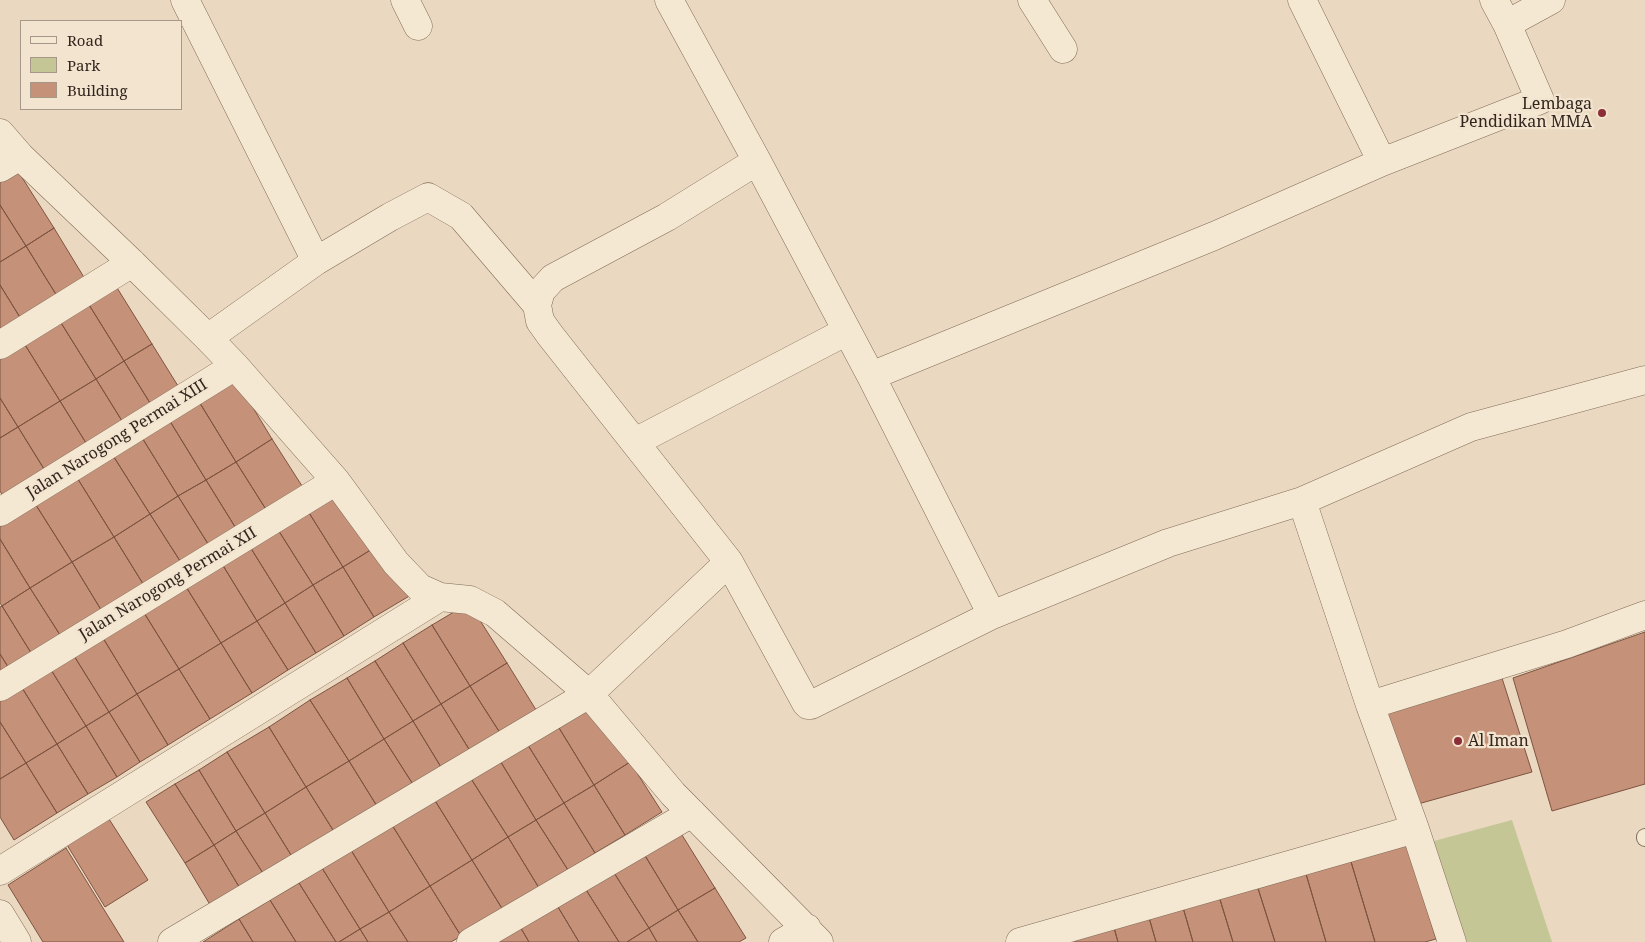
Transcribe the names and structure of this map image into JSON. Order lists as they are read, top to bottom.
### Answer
{
  "streets": {
    "street": ["Jalan Narogong Permai XIII", "Jalan Narogong Permai XII"]
  },
  "places": ["Lembaga Pendidikan MMA", "Al Iman"],
  "legend": ["Road", "Park", "Building"]
}
